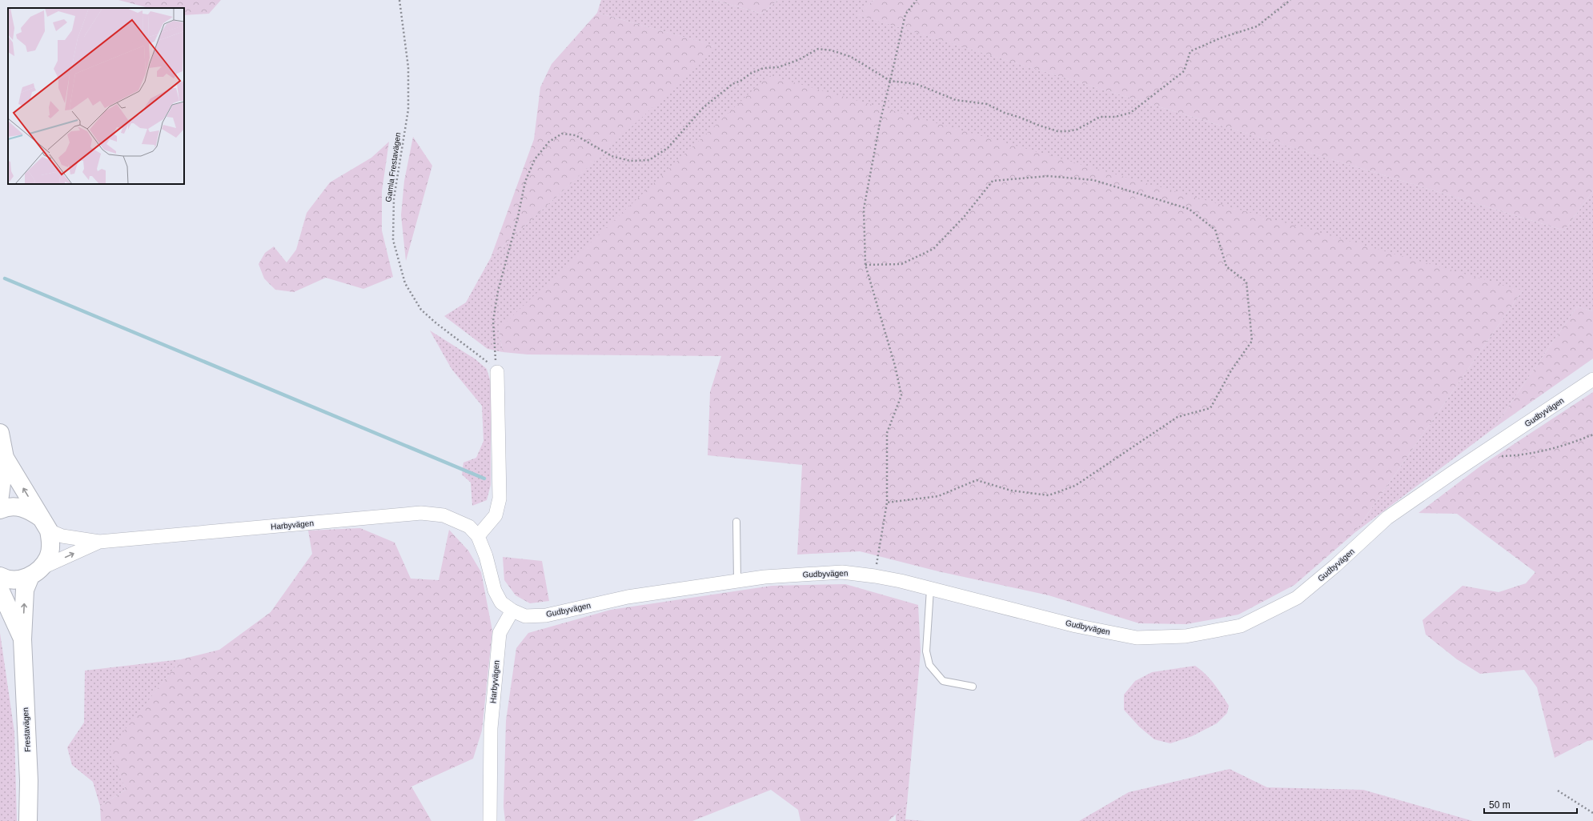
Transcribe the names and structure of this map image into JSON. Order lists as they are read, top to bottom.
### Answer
{
  "streets": {
    "street": ["Gudbyvägen", "Harbyvägen", "Frestavägen"],
    "path": ["Gamla Frestavägen"]
  },
  "crossings": [
    ["Gudbyvägen", "Harbyvägen"],
    ["Harbyvägen", "Frestavägen"]
  ],
  "scale_bar": "50 m"
}
